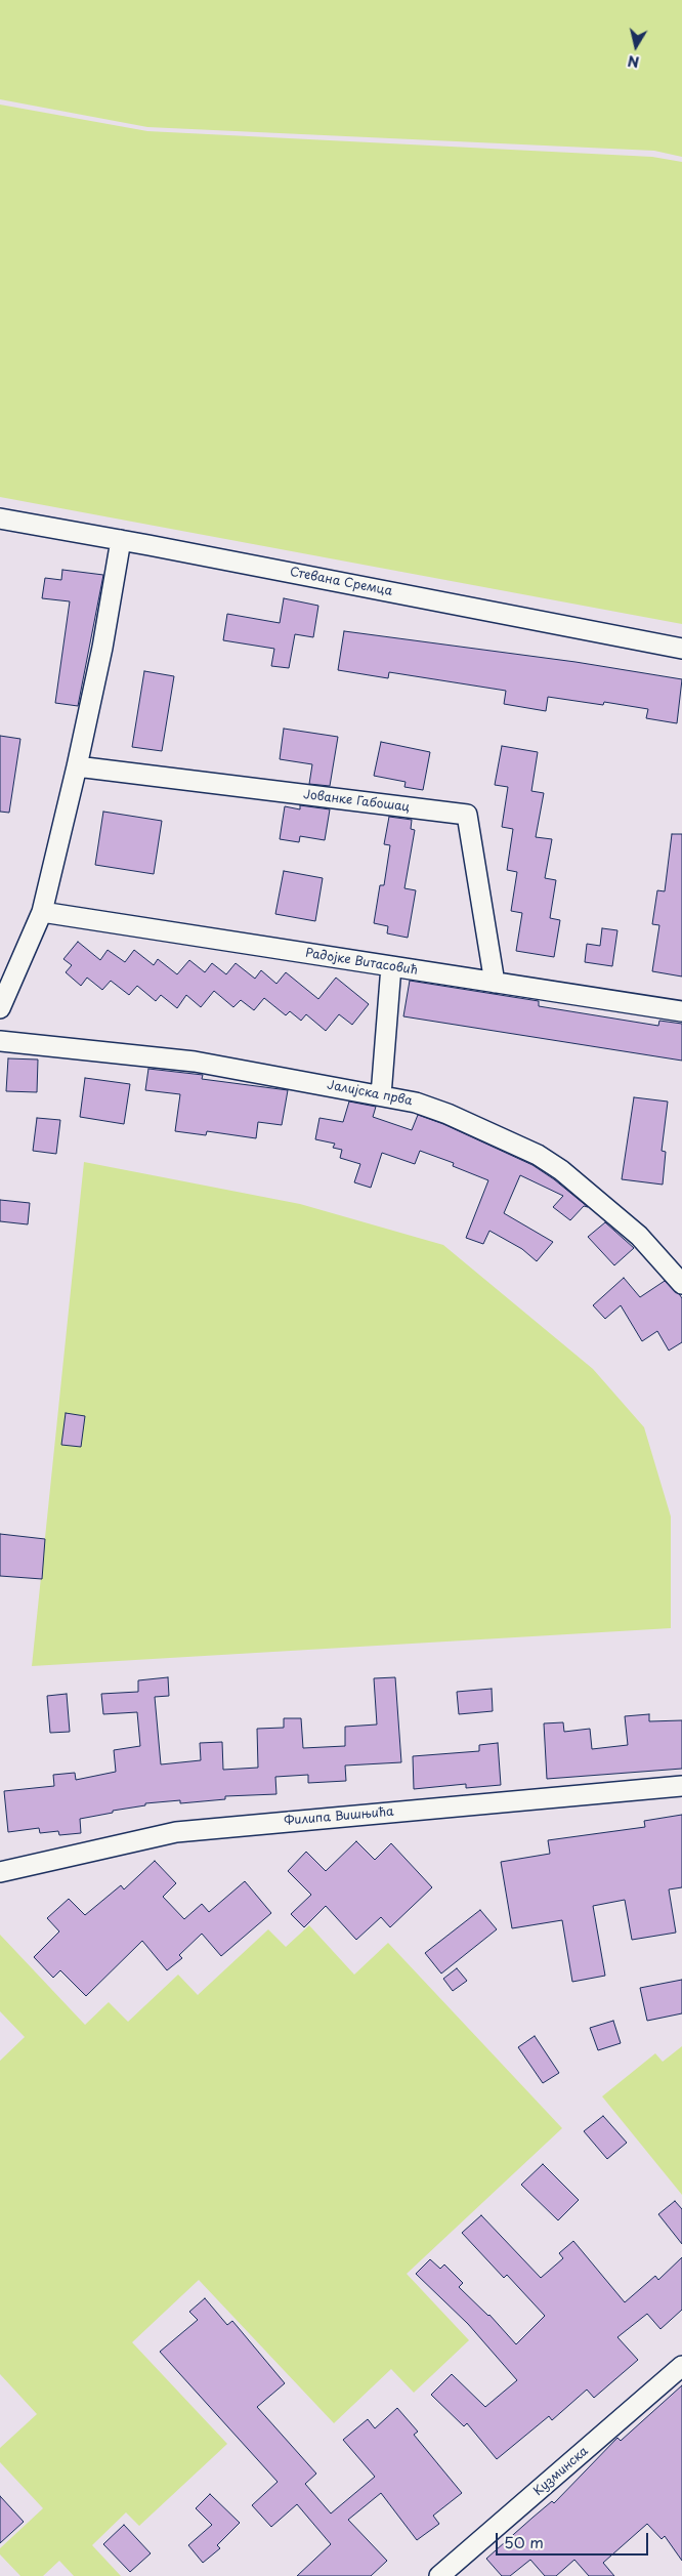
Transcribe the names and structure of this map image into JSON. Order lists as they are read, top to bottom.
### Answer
{
  "streets": {
    "street": [
      "Стевана Сремца",
      "Јованке Габошац",
      "Радојке Витасовић",
      "Јалијска прва",
      "Филипа Вишњића",
      "Кузминска"
    ]
  },
  "crossings": [
    ["Јованке Габошац", "Радојке Витасовић"]
  ],
  "scale_bar": "50 m",
  "north": "bottom"
}
